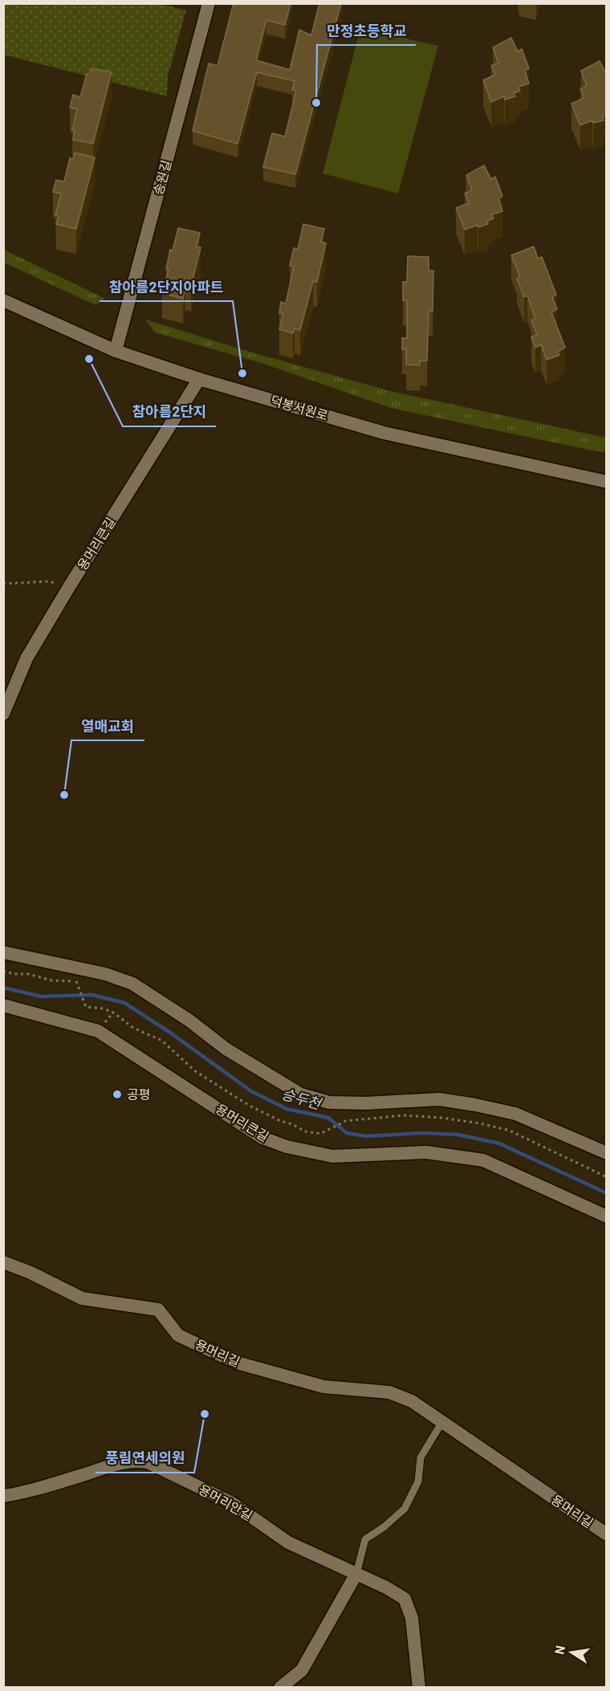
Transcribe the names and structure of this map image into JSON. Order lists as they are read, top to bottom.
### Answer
{
  "streets": {
    "street": [
      "송원길",
      "덕봉서원로",
      "용머리큰길",
      "용머리길",
      "용머리안길"
    ]
  },
  "crossings": [
    ["송원길", "덕봉서원로"],
    ["덕봉서원로", "용머리큰길"]
  ],
  "water": ["승두천"],
  "places": [
    "만정초등학교",
    "참아름2단지",
    "참아름2단지아파트",
    "열매교회",
    "공평",
    "풍림연세의원"
  ],
  "north": "left"
}
